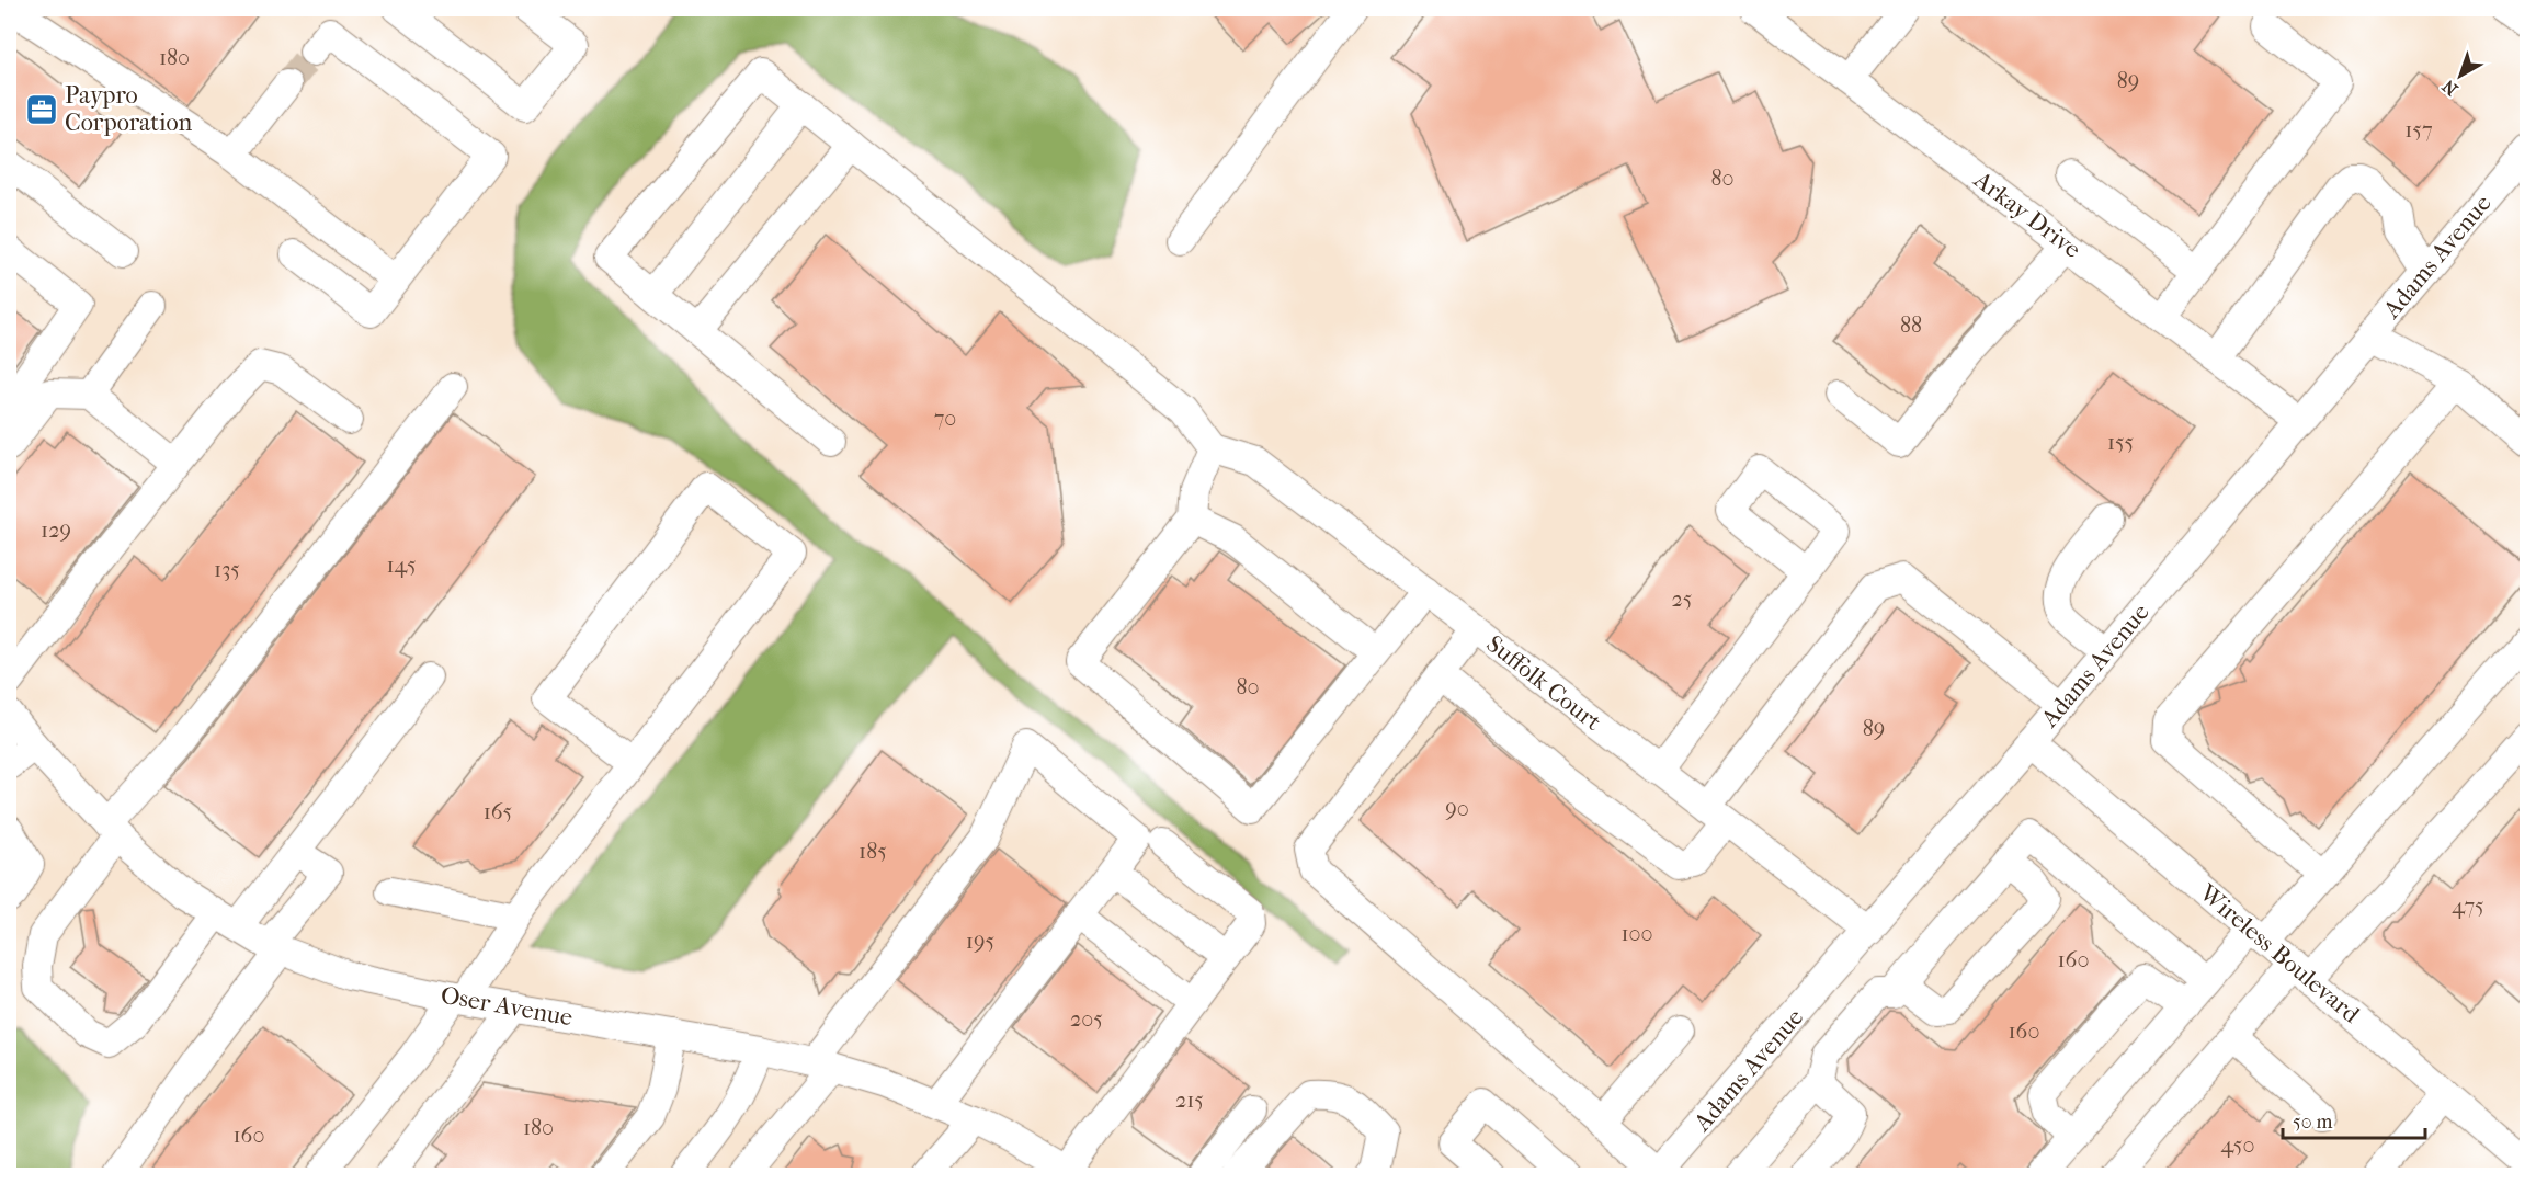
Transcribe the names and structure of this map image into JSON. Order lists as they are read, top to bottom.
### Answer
{
  "streets": {
    "street": [
      "Arkay Drive",
      "Adams Avenue",
      "Suffolk Court",
      "Wireless Boulevard",
      "Oser Avenue"
    ]
  },
  "crossings": [
    ["Arkay Drive", "Adams Avenue"],
    ["Adams Avenue", "Suffolk Court"],
    ["Adams Avenue", "Wireless Boulevard"]
  ],
  "places": {
    "office": ["Paypro Corporation"]
  },
  "house_numbers": [
    "180",
    "89",
    "157",
    "80",
    "88",
    "70",
    "155",
    "129",
    "145",
    "135",
    "25",
    "80",
    "89",
    "90",
    "165",
    "185",
    "475",
    "100",
    "195",
    "160",
    "205",
    "160",
    "215",
    "180",
    "160",
    "450"
  ],
  "scale_bar": "50 m",
  "north": "bottom left"
}
